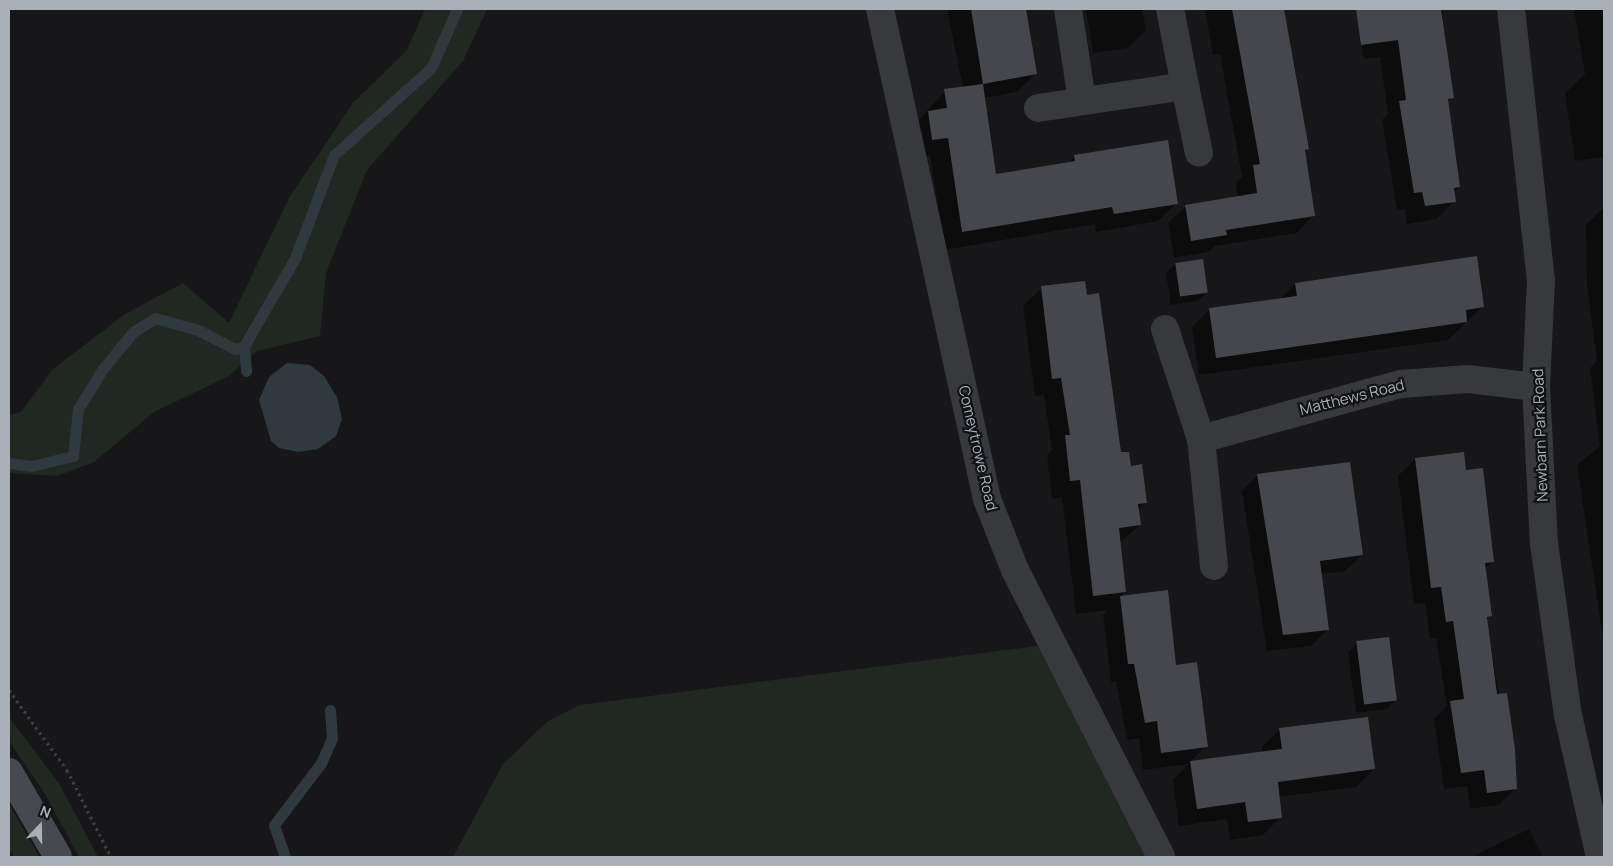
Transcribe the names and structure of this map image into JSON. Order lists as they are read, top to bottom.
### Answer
{
  "streets": {
    "street": ["Matthews Road", "Newbarn Park Road", "Comeytrowe Road"]
  },
  "crossings": [
    ["Matthews Road", "Newbarn Park Road"]
  ],
  "north": "top"
}
